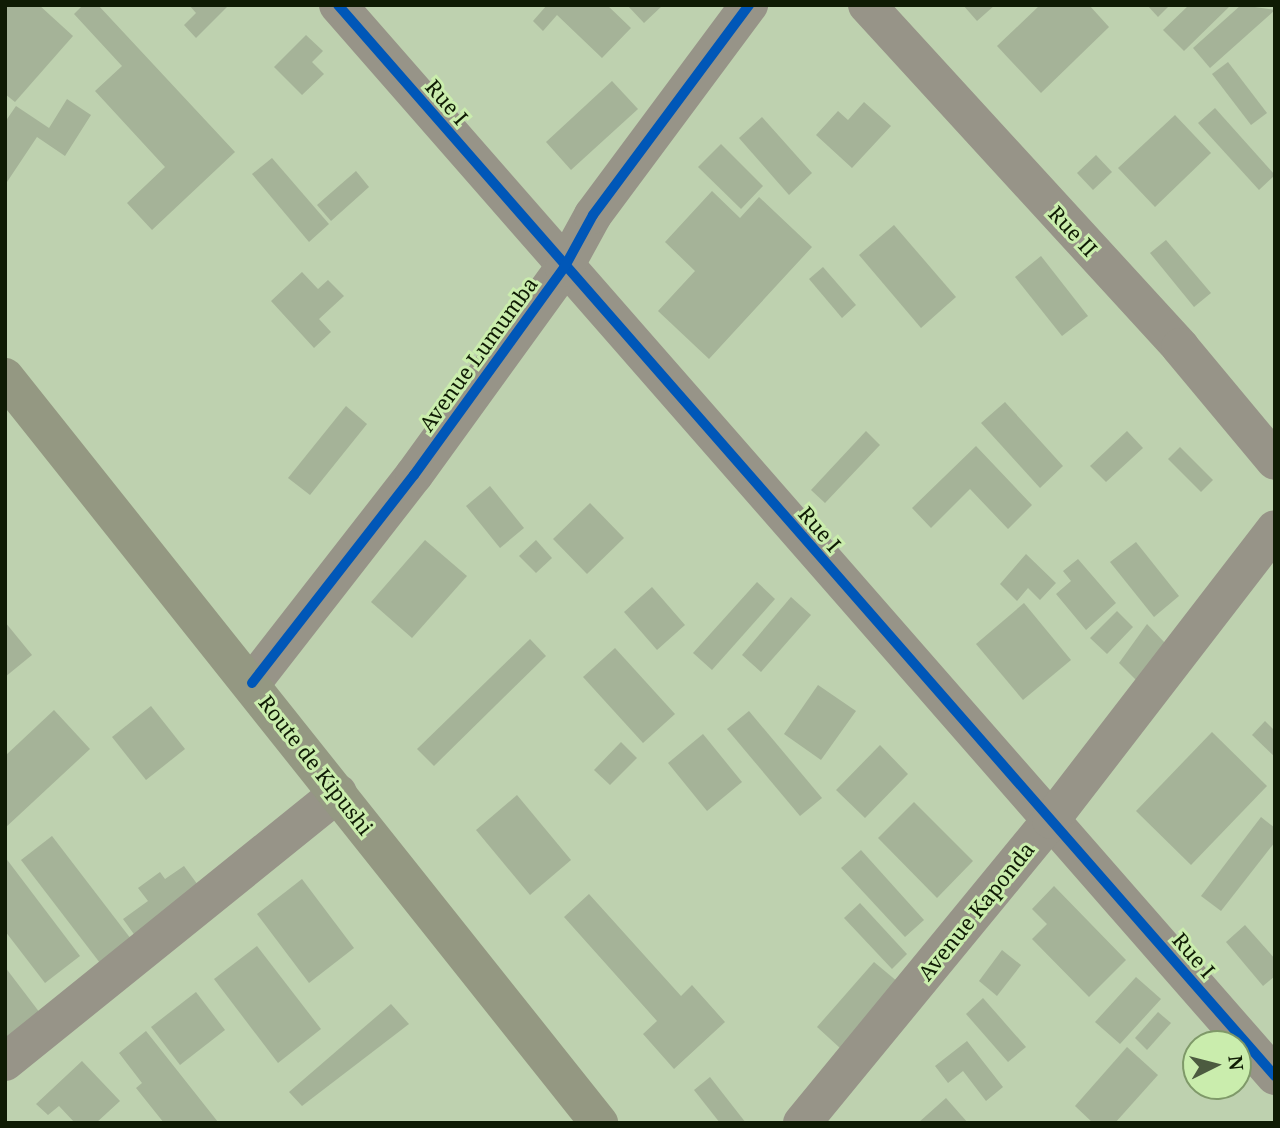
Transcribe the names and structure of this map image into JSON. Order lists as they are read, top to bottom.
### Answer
{
  "streets": {
    "highway": ["Route de Kipushi"],
    "street": [
      "Rue I",
      "Rue II",
      "Avenue Lumumba",
      "Avenue Kaponda"
    ]
  },
  "crossings": [
    ["Rue I", "Avenue Lumumba"],
    ["Rue I", "Avenue Kaponda"],
    ["Avenue Lumumba", "Route de Kipushi"]
  ],
  "north": "right"
}
